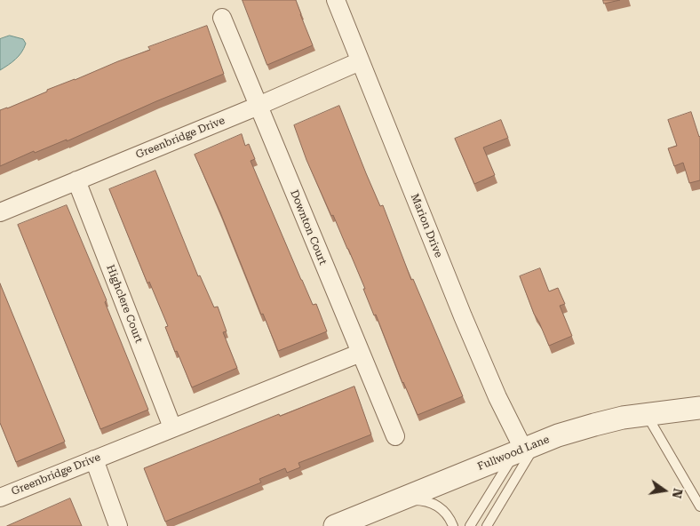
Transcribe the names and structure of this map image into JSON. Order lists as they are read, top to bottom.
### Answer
{
  "streets": {
    "street": [
      "Greenbridge Drive",
      "Marion Drive",
      "Downton Court",
      "Highclere Court",
      "Fullwood Lane"
    ]
  },
  "crossings": [
    ["Greenbridge Drive", "Marion Drive"],
    ["Greenbridge Drive", "Downton Court"],
    ["Greenbridge Drive", "Highclere Court"],
    ["Marion Drive", "Fullwood Lane"]
  ],
  "north": "right"
}
